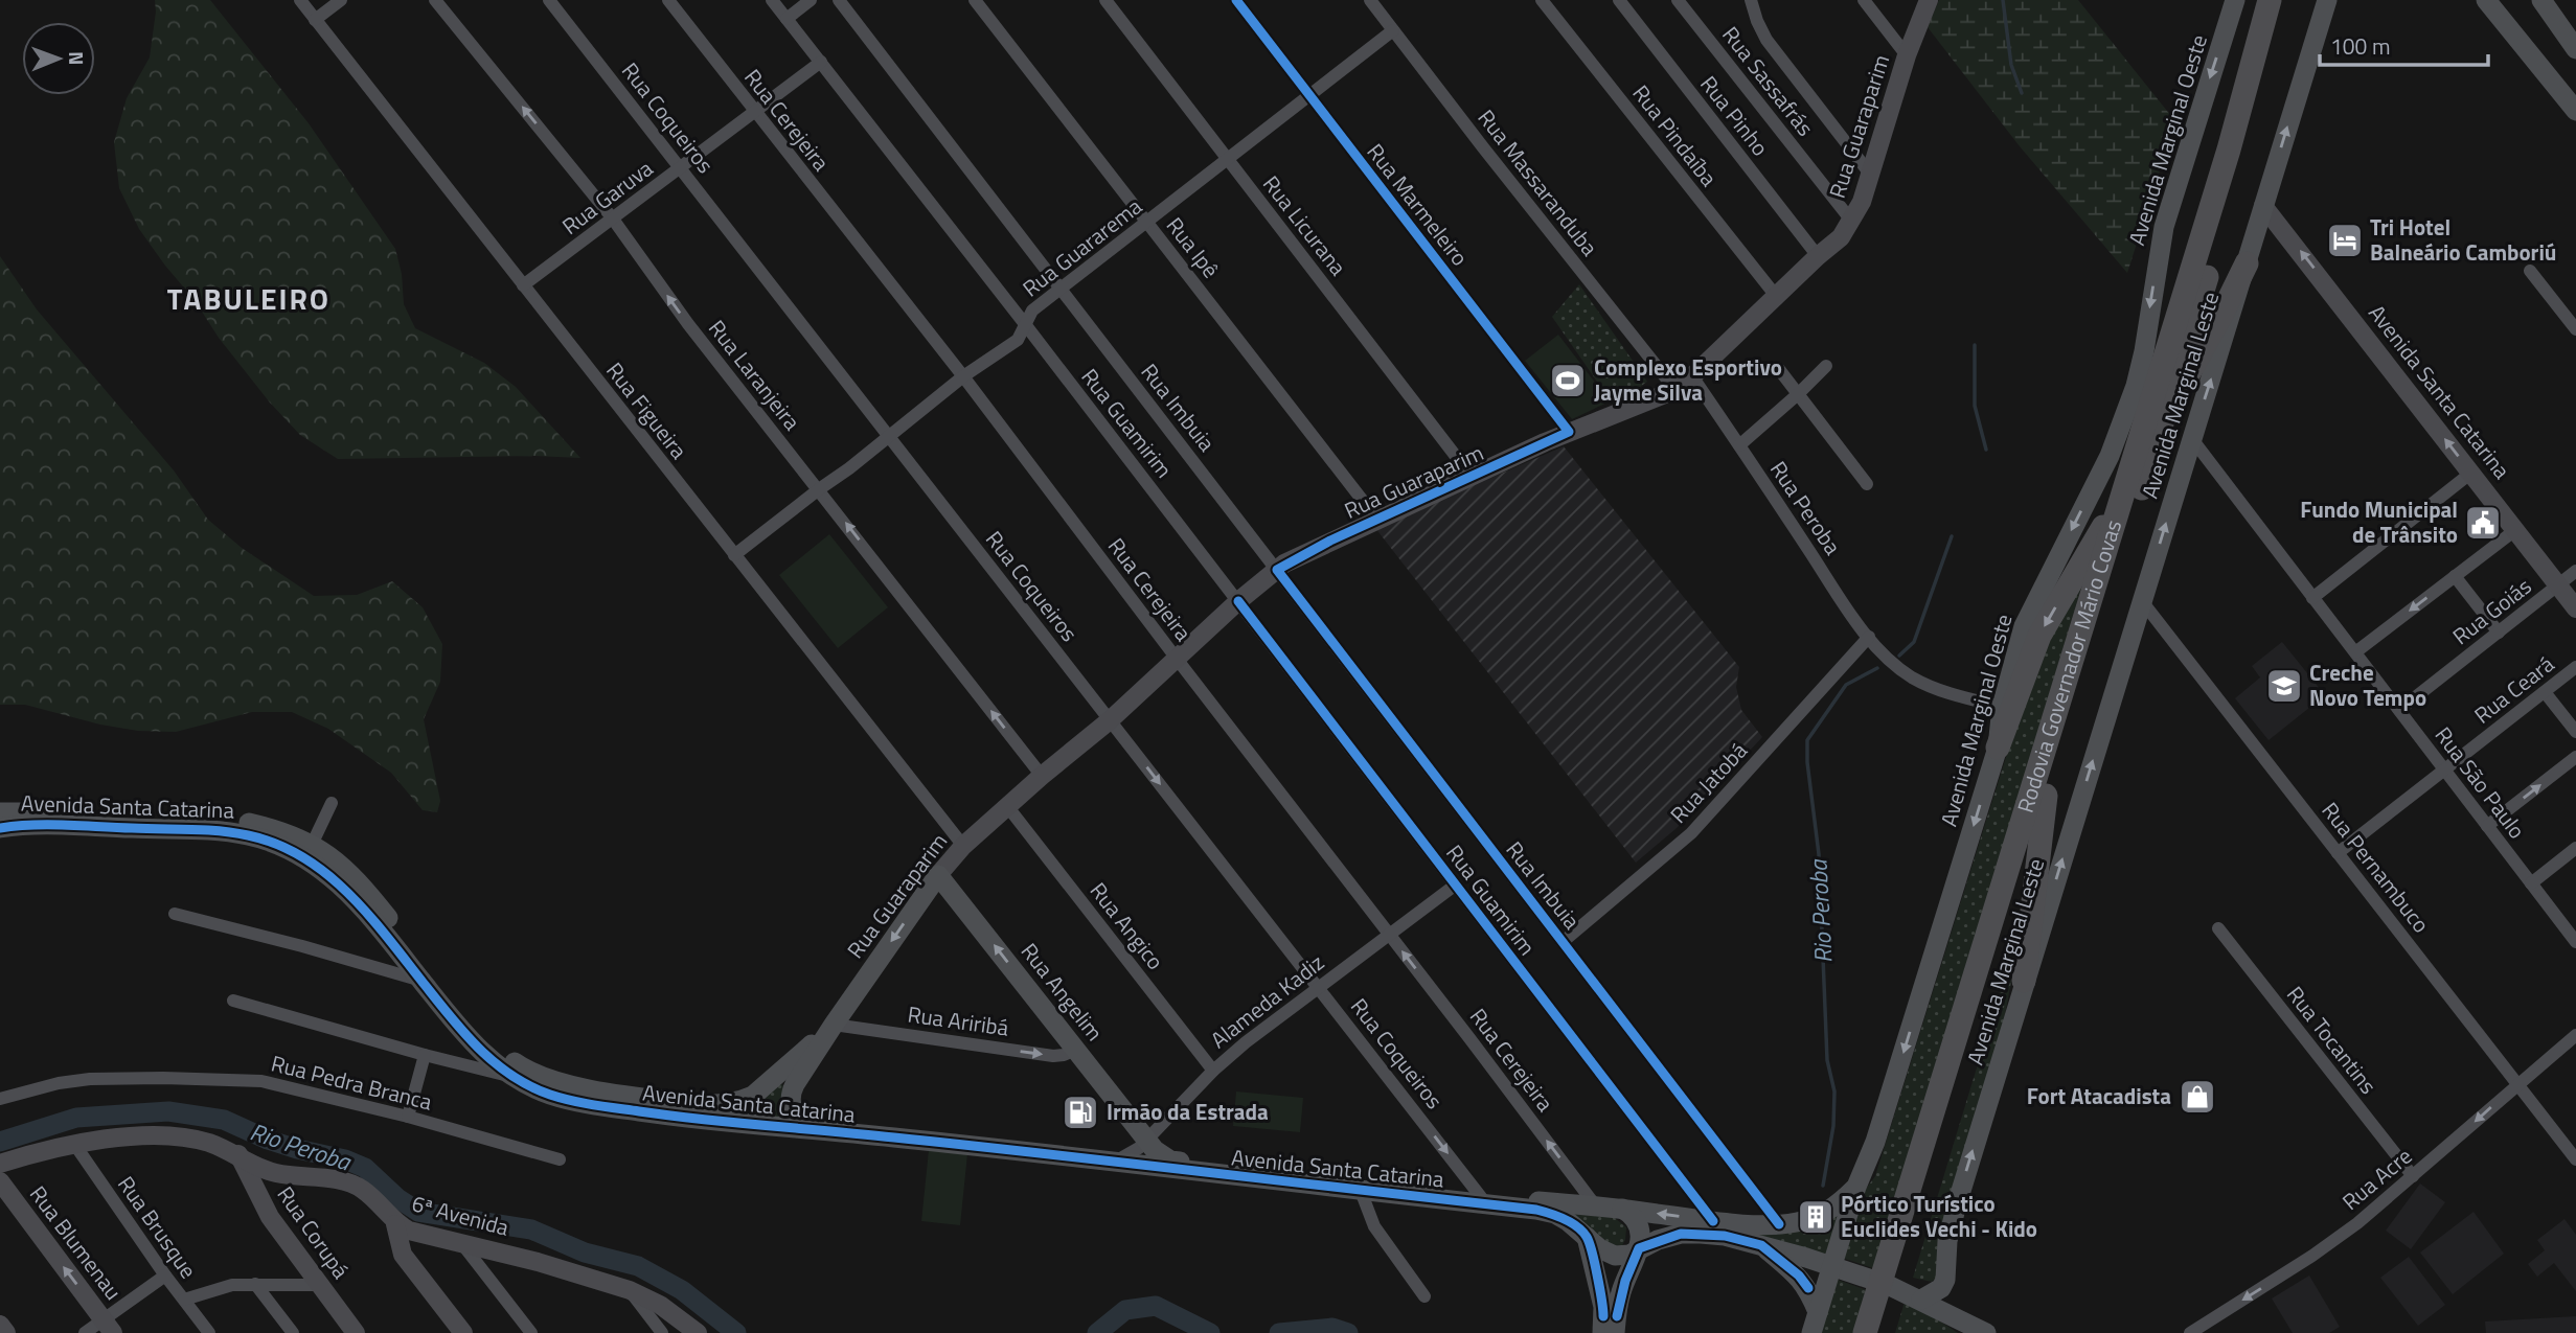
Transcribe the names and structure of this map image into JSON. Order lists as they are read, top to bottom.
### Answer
{
  "streets": {
    "highway": ["Rodovia Governador Mário Covas"],
    "main road": [
      "Rua Guaraparim",
      "Avenida Marginal Oeste",
      "Avenida Santa Catarina",
      "Avenida Marginal Leste",
      "Rua Angelim"
    ],
    "street": [
      "Rua Sassafrás",
      "Rua Pinho",
      "Rua Coqueiros",
      "Rua Cerejeira",
      "Rua Pindaíba",
      "Rua Massaranduba",
      "Rua Garuva",
      "Rua Marmeleiro",
      "Rua Licurana",
      "Rua Guararema",
      "Rua Ipê",
      "Rua Laranjeira",
      "Rua Imbuia",
      "Rua Figueira",
      "Rua Guamirim",
      "Rua Peroba",
      "Rua Goiás",
      "Rua Ceará",
      "Rua Jatobá",
      "Rua São Paulo",
      "Rua Pernambuco",
      "Rua Angico",
      "Alameda Kadiz",
      "Rua Ariribá",
      "Rua Tocantins",
      "Rua Pedra Branca",
      "Rua Acre",
      "6ª Avenida",
      "Rua Brusque",
      "Rua Corupá",
      "Rua Blumenau"
    ]
  },
  "crossings": [
    ["Rua Sassafrás", "Rua Guaraparim"],
    ["Rua Pinho", "Rua Guaraparim"],
    ["Rua Coqueiros", "Rua Guaraparim"],
    ["Rua Coqueiros", "Rua Garuva"],
    ["Rua Coqueiros", "Rua Guararema"],
    ["Rua Coqueiros", "Avenida Santa Catarina"],
    ["Rua Coqueiros", "Alameda Kadiz"],
    ["Rua Cerejeira", "Rua Guaraparim"],
    ["Rua Cerejeira", "Rua Garuva"],
    ["Rua Cerejeira", "Rua Guararema"],
    ["Rua Cerejeira", "Avenida Santa Catarina"],
    ["Rua Cerejeira", "Alameda Kadiz"],
    ["Rua Guaraparim", "Rua Pindaíba"],
    ["Rua Guaraparim", "Rua Massaranduba"],
    ["Rua Guaraparim", "Rua Marmeleiro"],
    ["Rua Guaraparim", "Rua Licurana"],
    ["Rua Guaraparim", "Rua Ipê"],
    ["Rua Guaraparim", "Rua Laranjeira"],
    ["Rua Guaraparim", "Avenida Santa Catarina"],
    ["Rua Guaraparim", "Rua Imbuia"],
    ["Rua Guaraparim", "Rua Figueira"],
    ["Rua Guaraparim", "Rua Guamirim"],
    ["Rua Guaraparim", "Rua Peroba"],
    ["Rua Guaraparim", "Rua Angico"],
    ["Rua Guaraparim", "Rua Angelim"],
    ["Rua Guaraparim", "Rua Ariribá"],
    ["Avenida Marginal Oeste", "Avenida Santa Catarina"],
    ["Avenida Marginal Oeste", "Rua Peroba"],
    ["Rua Massaranduba", "Rua Guararema"],
    ["Rua Garuva", "Rua Laranjeira"],
    ["Rua Garuva", "Rua Figueira"],
    ["Rua Garuva", "Rua Guamirim"],
    ["Rua Marmeleiro", "Rua Guararema"],
    ["Rua Licurana", "Rua Guararema"],
    ["Rua Guararema", "Rua Ipê"],
    ["Rua Guararema", "Rua Laranjeira"],
    ["Rua Guararema", "Rua Imbuia"],
    ["Rua Guararema", "Rua Figueira"],
    ["Rua Guararema", "Rua Guamirim"],
    ["Avenida Santa Catarina", "Avenida Marginal Leste"],
    ["Avenida Santa Catarina", "Rua Imbuia"],
    ["Avenida Santa Catarina", "Rua Guamirim"],
    ["Avenida Santa Catarina", "Rua Goiás"],
    ["Avenida Santa Catarina", "Rodovia Governador Mário Covas"],
    ["Avenida Santa Catarina", "Rua Angelim"],
    ["Avenida Santa Catarina", "Alameda Kadiz"],
    ["Avenida Marginal Leste", "Rua São Paulo"],
    ["Avenida Marginal Leste", "Rua Pernambuco"],
    ["Rua Imbuia", "Rua Jatobá"],
    ["Rua Guamirim", "Alameda Kadiz"],
    ["Rua Peroba", "Rua Jatobá"],
    ["Rua Goiás", "Rua São Paulo"],
    ["Rua Ceará", "Rua São Paulo"],
    ["Rua Ceará", "Rua Pernambuco"],
    ["Rua Pernambuco", "Rua Acre"],
    ["Rua Angico", "Alameda Kadiz"],
    ["Rua Angelim", "Alameda Kadiz"],
    ["Rua Angelim", "Rua Ariribá"],
    ["Rua Tocantins", "Rua Acre"],
    ["6ª Avenida", "Rua Brusque"],
    ["6ª Avenida", "Rua Corupá"]
  ],
  "one_way": [
    "Rua Coqueiros",
    "Avenida Marginal Oeste",
    "Rua Laranjeira",
    "Avenida Marginal Leste",
    "Rua Angelim",
    "Rua Ariribá",
    "Rua Acre",
    "Rua Blumenau"
  ],
  "districts": ["TABULEIRO"],
  "water": ["Rio Peroba"],
  "places": {
    "hotel": ["Tri Hotel Balneário Camboriú"],
    "sports": ["Complexo Esportivo Jayme Silva"],
    "public building": ["Fundo Municipal de Trânsito"],
    "school or university": ["Creche Novo Tempo"],
    "shop": ["Fort Atacadista"],
    "fuel station": ["Irmão da Estrada"],
    "building": ["Pórtico Turístico Euclides Vechi - Kido"]
  },
  "scale_bar": "100 m",
  "north": "right"
}
